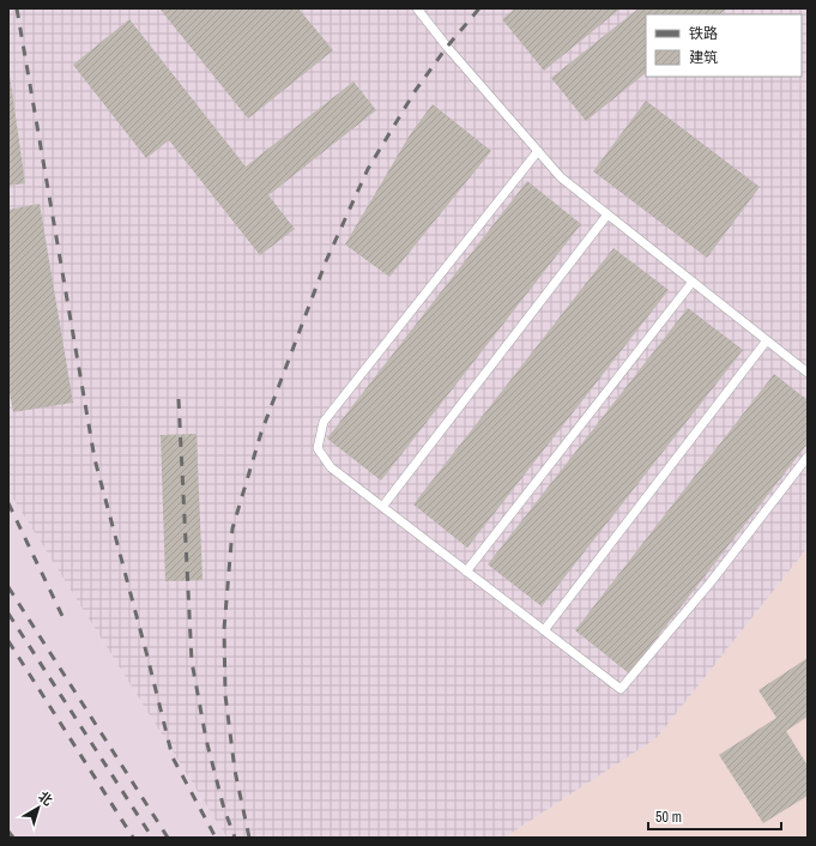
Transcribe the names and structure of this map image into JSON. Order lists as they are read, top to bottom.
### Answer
{
  "legend": ["铁路", "建筑"],
  "scale_bar": "50 m",
  "north": "top right"
}
